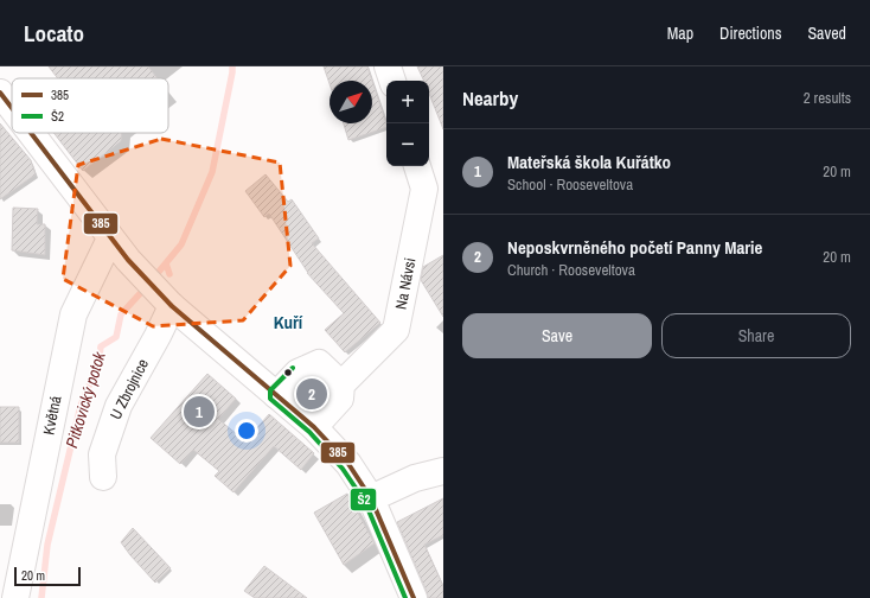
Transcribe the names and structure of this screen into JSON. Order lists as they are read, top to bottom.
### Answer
{
  "streets": {
    "street": ["Na Návsi", "U Zbrojnice", "Květná"]
  },
  "districts": ["Kuří"],
  "water": ["Pitkovický potok"],
  "lines": ["transit line 385", "transit line Š2"],
  "legend": ["385", "Š2"],
  "scale_bar": "20 m",
  "north": "top right",
  "page": {
    "header": "Locato",
    "nav": ["Map", "Directions", "Saved"],
    "heading": ["Nearby", "2 results"],
    "map_buttons": ["+", "−"],
    "list": [
      {
        "mark": "1",
        "name": "Mateřská škola Kuřátko",
        "note": "School · Rooseveltova",
        "value": "20 m"
      },
      {
        "mark": "2",
        "name": "Neposkvrněného početí Panny Marie",
        "note": "Church · Rooseveltova",
        "value": "20 m"
      }
    ],
    "buttons": ["Save", "Share"],
    "pins": ["2", "1"],
    "scale": "20 m"
  }
}
